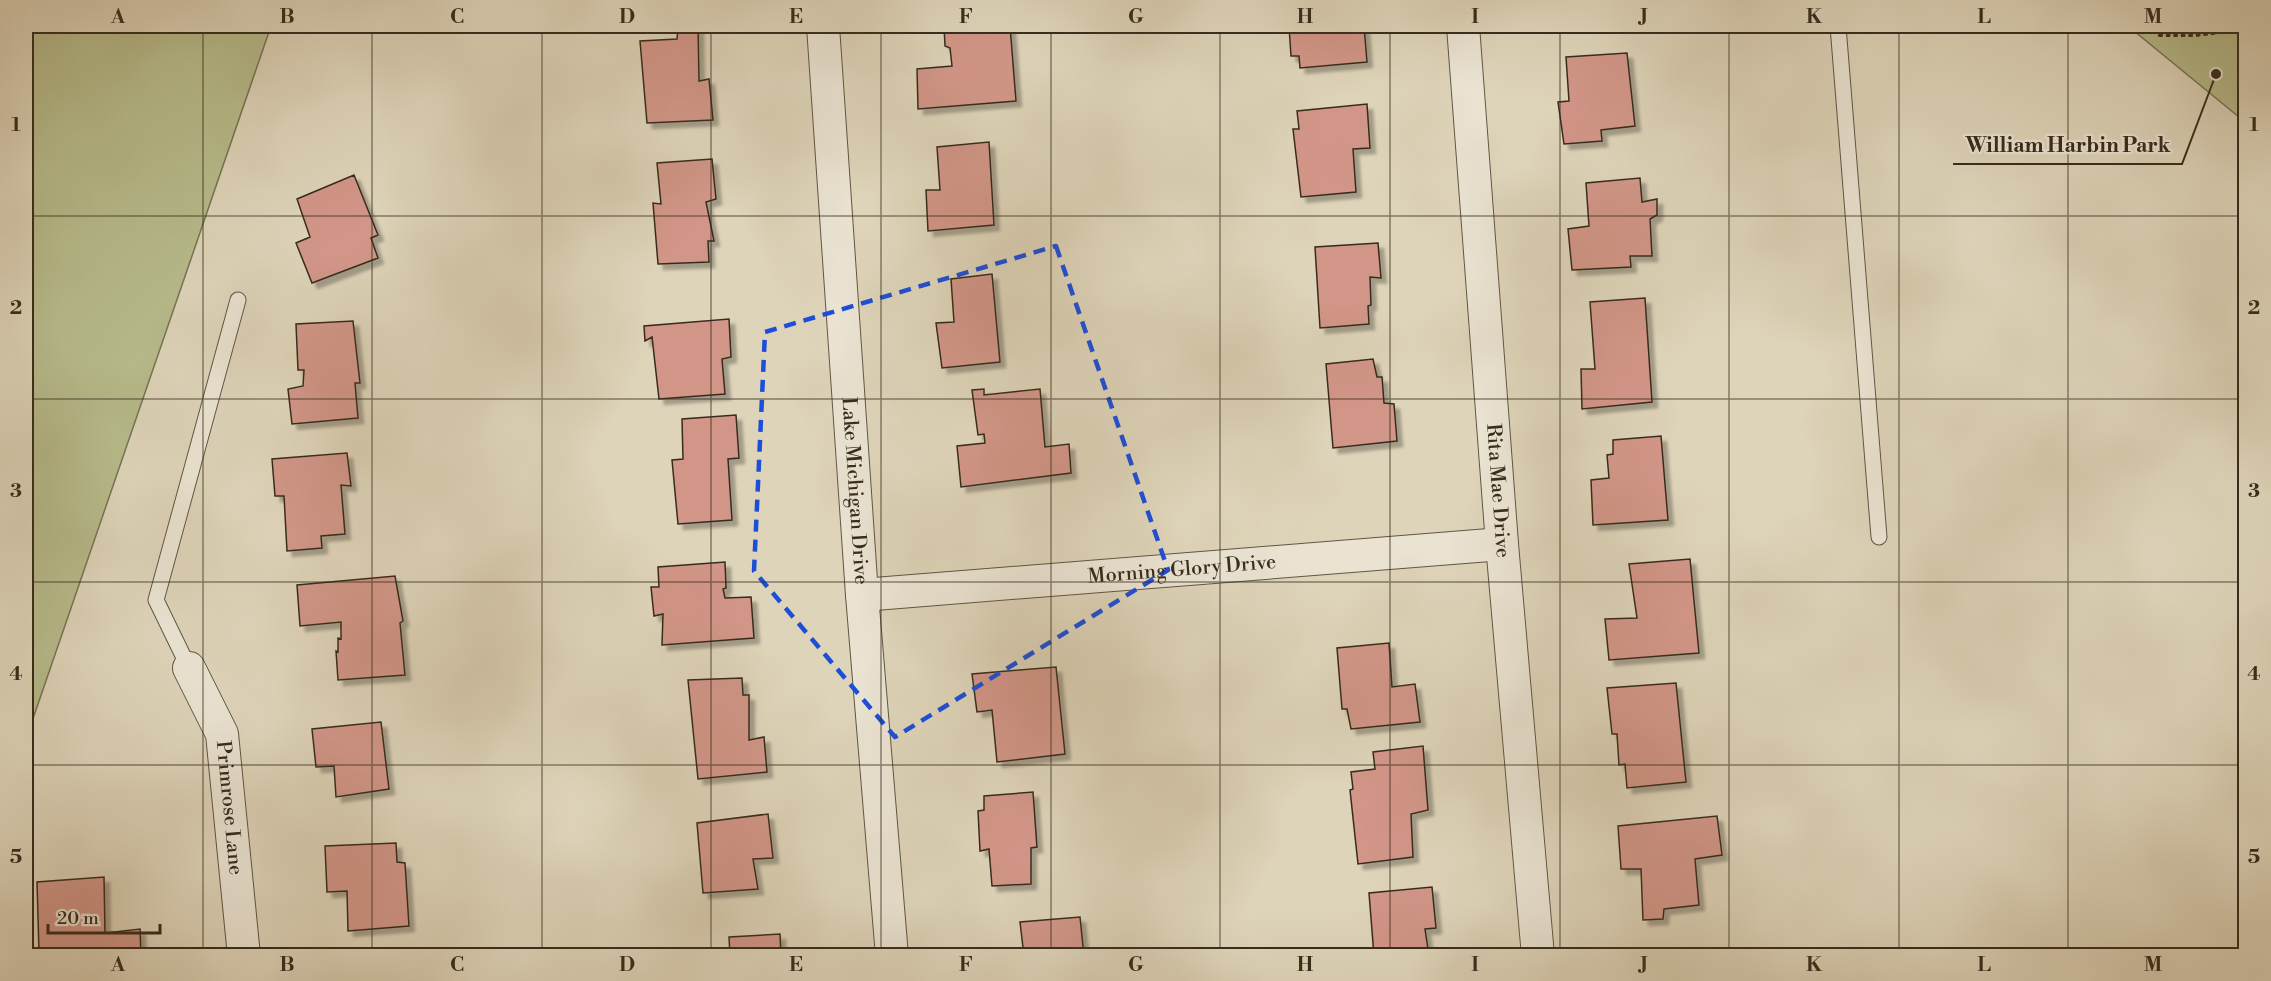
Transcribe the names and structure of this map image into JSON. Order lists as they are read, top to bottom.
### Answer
{
  "streets": {
    "street": [
      "Lake Michigan Drive",
      "Rita Mae Drive",
      "Morning Glory Drive",
      "Primrose Lane"
    ]
  },
  "crossings": [
    ["Lake Michigan Drive", "Morning Glory Drive"],
    ["Rita Mae Drive", "Morning Glory Drive"]
  ],
  "places": ["William Harbin Park"],
  "scale_bar": "20 m",
  "grid": {
    "columns": [
      "A",
      "B",
      "C",
      "D",
      "E",
      "F",
      "G",
      "H",
      "I",
      "J",
      "K",
      "L",
      "M"
    ],
    "rows": [
      "1",
      "2",
      "3",
      "4",
      "5"
    ]
  }
}
